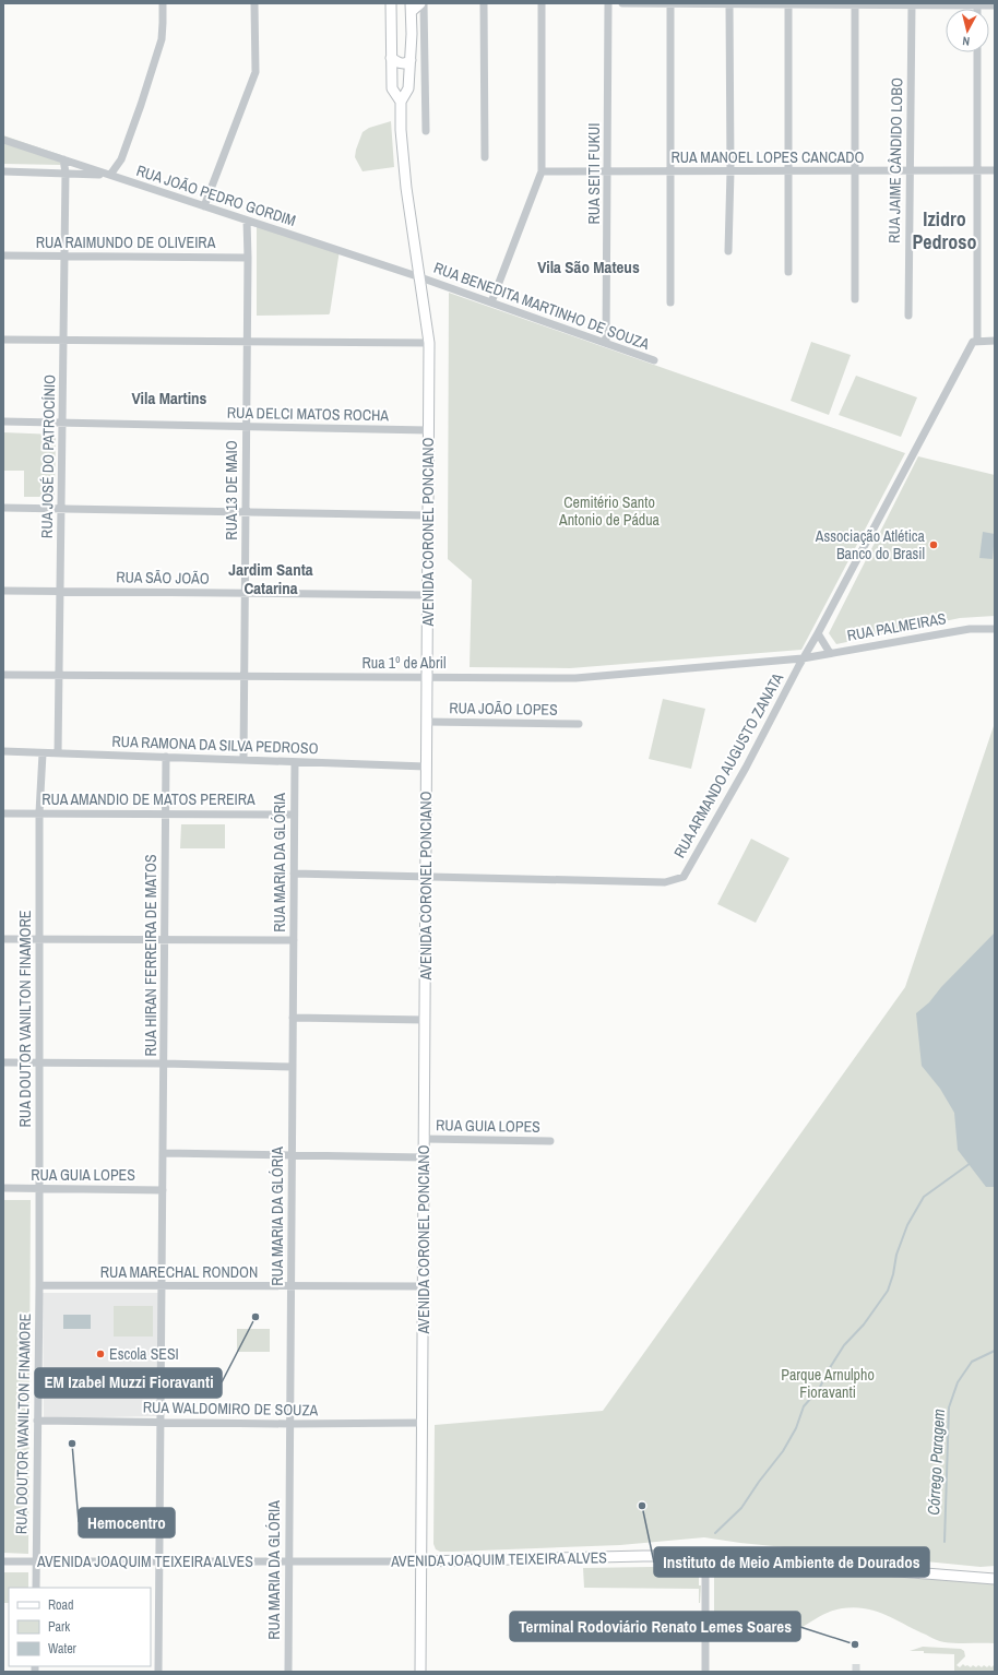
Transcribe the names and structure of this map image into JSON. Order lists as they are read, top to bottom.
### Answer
{
  "streets": {
    "main road": ["AVENIDA CORONEL PONCIANO", "AVENIDA JOAQUIM TEIXEIRA ALVES"],
    "street": [
      "RUA MANOEL LOPES CANCADO",
      "RUA JAIME CÂNDIDO LOBO",
      "RUA SEITI FUKUI",
      "RUA JOÃO PEDRO GORDIM",
      "RUA RAIMUNDO DE OLIVEIRA",
      "RUA BENEDITA MARTINHO DE SOUZA",
      "RUA DELCI MATOS ROCHA",
      "RUA JOSÉ DO PATROCÍNIO",
      "RUA 13 DE MAIO",
      "RUA SÃO JOÃO",
      "RUA PALMEIRAS",
      "Rua 1º de Abril",
      "RUA JOÃO LOPES",
      "RUA RAMONA DA SILVA PEDROSO",
      "RUA ARMANDO AUGUSTO ZANATA",
      "RUA AMANDIO DE MATOS PEREIRA",
      "RUA MARIA DA GLÓRIA",
      "RUA HIRAN FERREIRA DE MATOS",
      "RUA DOUTOR VANILTON FINAMORE",
      "RUA GUIA LOPES",
      "RUA MARECHAL RONDON",
      "RUA WALDOMIRO DE SOUZA",
      "RUA DOUTOR WANILTON FINAMORE"
    ]
  },
  "crossings": [
    ["RUA MANOEL LOPES CANCADO", "RUA JAIME CÂNDIDO LOBO"],
    ["RUA MANOEL LOPES CANCADO", "RUA SEITI FUKUI"],
    ["RUA SEITI FUKUI", "RUA BENEDITA MARTINHO DE SOUZA"],
    ["RUA JOÃO PEDRO GORDIM", "RUA BENEDITA MARTINHO DE SOUZA"],
    ["RUA JOÃO PEDRO GORDIM", "RUA JOSÉ DO PATROCÍNIO"],
    ["RUA JOÃO PEDRO GORDIM", "RUA 13 DE MAIO"],
    ["RUA JOÃO PEDRO GORDIM", "AVENIDA CORONEL PONCIANO"],
    ["RUA RAIMUNDO DE OLIVEIRA", "RUA JOSÉ DO PATROCÍNIO"],
    ["RUA RAIMUNDO DE OLIVEIRA", "RUA 13 DE MAIO"],
    ["RUA BENEDITA MARTINHO DE SOUZA", "AVENIDA CORONEL PONCIANO"],
    ["RUA DELCI MATOS ROCHA", "RUA JOSÉ DO PATROCÍNIO"],
    ["RUA DELCI MATOS ROCHA", "RUA 13 DE MAIO"],
    ["RUA DELCI MATOS ROCHA", "AVENIDA CORONEL PONCIANO"],
    ["RUA JOSÉ DO PATROCÍNIO", "RUA SÃO JOÃO"],
    ["RUA JOSÉ DO PATROCÍNIO", "Rua 1º de Abril"],
    ["RUA JOSÉ DO PATROCÍNIO", "RUA RAMONA DA SILVA PEDROSO"],
    ["RUA 13 DE MAIO", "RUA SÃO JOÃO"],
    ["RUA 13 DE MAIO", "Rua 1º de Abril"],
    ["RUA 13 DE MAIO", "RUA RAMONA DA SILVA PEDROSO"],
    ["AVENIDA CORONEL PONCIANO", "RUA SÃO JOÃO"],
    ["AVENIDA CORONEL PONCIANO", "Rua 1º de Abril"],
    ["AVENIDA CORONEL PONCIANO", "RUA JOÃO LOPES"],
    ["AVENIDA CORONEL PONCIANO", "RUA RAMONA DA SILVA PEDROSO"],
    ["AVENIDA CORONEL PONCIANO", "RUA ARMANDO AUGUSTO ZANATA"],
    ["AVENIDA CORONEL PONCIANO", "RUA GUIA LOPES"],
    ["AVENIDA CORONEL PONCIANO", "RUA MARECHAL RONDON"],
    ["AVENIDA CORONEL PONCIANO", "RUA WALDOMIRO DE SOUZA"],
    ["AVENIDA CORONEL PONCIANO", "AVENIDA JOAQUIM TEIXEIRA ALVES"],
    ["RUA PALMEIRAS", "Rua 1º de Abril"],
    ["RUA PALMEIRAS", "RUA ARMANDO AUGUSTO ZANATA"],
    ["Rua 1º de Abril", "RUA ARMANDO AUGUSTO ZANATA"],
    ["RUA RAMONA DA SILVA PEDROSO", "RUA MARIA DA GLÓRIA"],
    ["RUA RAMONA DA SILVA PEDROSO", "RUA HIRAN FERREIRA DE MATOS"],
    ["RUA RAMONA DA SILVA PEDROSO", "RUA DOUTOR VANILTON FINAMORE"],
    ["RUA ARMANDO AUGUSTO ZANATA", "RUA MARIA DA GLÓRIA"],
    ["RUA AMANDIO DE MATOS PEREIRA", "RUA MARIA DA GLÓRIA"],
    ["RUA AMANDIO DE MATOS PEREIRA", "RUA HIRAN FERREIRA DE MATOS"],
    ["RUA AMANDIO DE MATOS PEREIRA", "RUA DOUTOR VANILTON FINAMORE"],
    ["RUA MARIA DA GLÓRIA", "RUA MARECHAL RONDON"],
    ["RUA MARIA DA GLÓRIA", "RUA WALDOMIRO DE SOUZA"],
    ["RUA MARIA DA GLÓRIA", "AVENIDA JOAQUIM TEIXEIRA ALVES"],
    ["RUA HIRAN FERREIRA DE MATOS", "RUA GUIA LOPES"],
    ["RUA HIRAN FERREIRA DE MATOS", "RUA MARECHAL RONDON"],
    ["RUA HIRAN FERREIRA DE MATOS", "RUA WALDOMIRO DE SOUZA"],
    ["RUA HIRAN FERREIRA DE MATOS", "AVENIDA JOAQUIM TEIXEIRA ALVES"],
    ["RUA DOUTOR VANILTON FINAMORE", "RUA GUIA LOPES"],
    ["RUA DOUTOR VANILTON FINAMORE", "RUA MARECHAL RONDON"],
    ["RUA DOUTOR VANILTON FINAMORE", "RUA DOUTOR WANILTON FINAMORE"],
    ["RUA MARECHAL RONDON", "RUA DOUTOR WANILTON FINAMORE"],
    ["RUA WALDOMIRO DE SOUZA", "RUA DOUTOR WANILTON FINAMORE"],
    ["RUA DOUTOR WANILTON FINAMORE", "AVENIDA JOAQUIM TEIXEIRA ALVES"]
  ],
  "districts": [
    "Izidro Pedroso",
    "Vila São Mateus",
    "Vila Martins",
    "Jardim Santa Catarina"
  ],
  "water": ["Córrego Paragem"],
  "parks": ["Cemitério Santo Antonio de Pádua", "Parque Arnulpho Fioravanti"],
  "places": [
    "Associação Atlética Banco do Brasil",
    "EM Izabel Muzzi Fioravanti",
    "Escola SESI",
    "Hemocentro",
    "Instituto de Meio Ambiente de Dourados",
    "Terminal Rodoviário Renato Lemes Soares"
  ],
  "legend": ["Road", "Park", "Water"],
  "north": "bottom"
}
